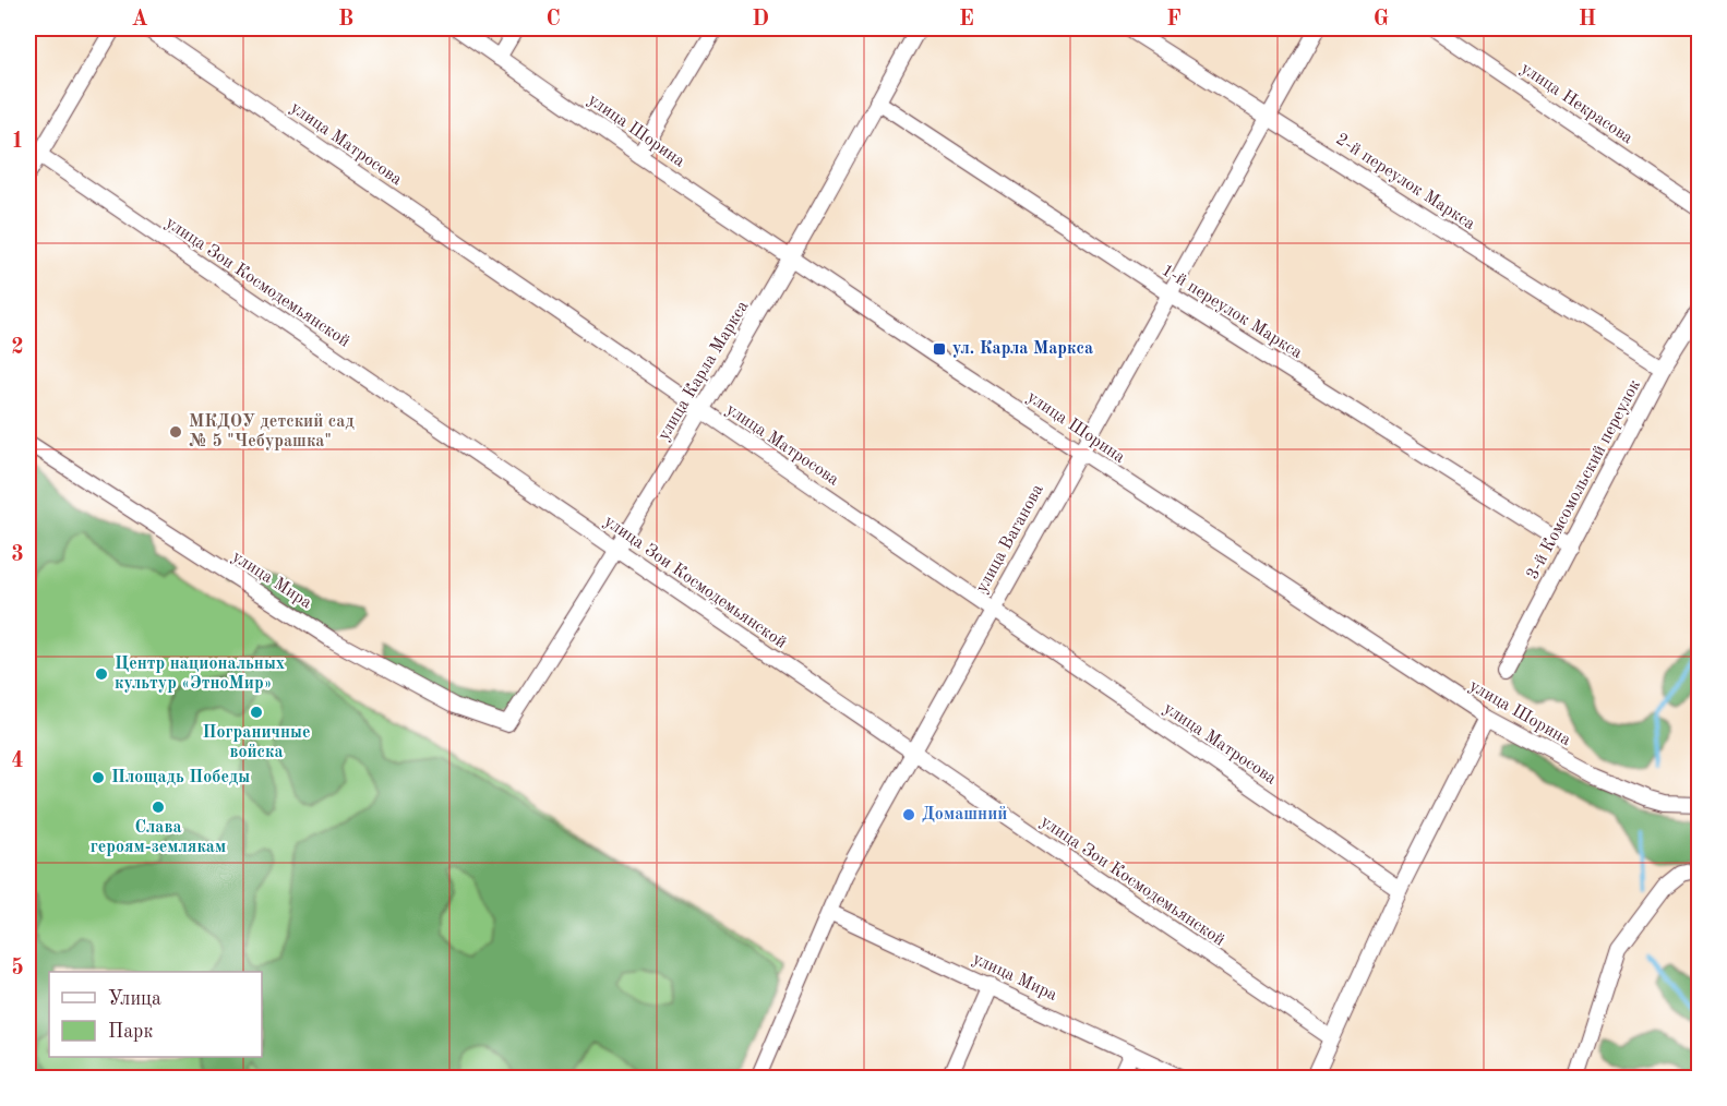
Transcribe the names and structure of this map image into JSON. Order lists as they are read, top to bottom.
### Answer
{
  "streets": {
    "street": [
      "улица Некрасова",
      "улица Шорина",
      "улица Матросова",
      "2-й переулок Маркса",
      "улица Зои Космодемьянской",
      "1-й переулок Маркса",
      "улица Карла Маркса",
      "3-й Комсомольский переулок",
      "улица Ваганова",
      "улица Мира"
    ]
  },
  "crossings": [
    ["улица Шорина", "улица Карла Маркса"],
    ["улица Шорина", "улица Ваганова"],
    ["улица Матросова", "улица Карла Маркса"],
    ["улица Матросова", "улица Ваганова"],
    ["2-й переулок Маркса", "3-й Комсомольский переулок"],
    ["2-й переулок Маркса", "улица Ваганова"],
    ["улица Зои Космодемьянской", "улица Карла Маркса"],
    ["улица Зои Космодемьянской", "улица Ваганова"],
    ["1-й переулок Маркса", "улица Карла Маркса"],
    ["1-й переулок Маркса", "3-й Комсомольский переулок"],
    ["1-й переулок Маркса", "улица Ваганова"],
    ["улица Карла Маркса", "улица Мира"],
    ["улица Ваганова", "улица Мира"]
  ],
  "places": {
    "transit": ["ул. Карла Маркса"],
    "other": [
      "МКДОУ детский сад № 5 \"Чебурашка\"",
      "Центр национальных культур «ЭтноМир»",
      "Пограничные войска",
      "Площадь Победы",
      "Слава героям-землякам",
      "Домашний"
    ]
  },
  "legend": ["Улица", "Парк"],
  "grid": {
    "columns": [
      "A",
      "B",
      "C",
      "D",
      "E",
      "F",
      "G",
      "H"
    ],
    "rows": [
      "1",
      "2",
      "3",
      "4",
      "5"
    ]
  }
}
